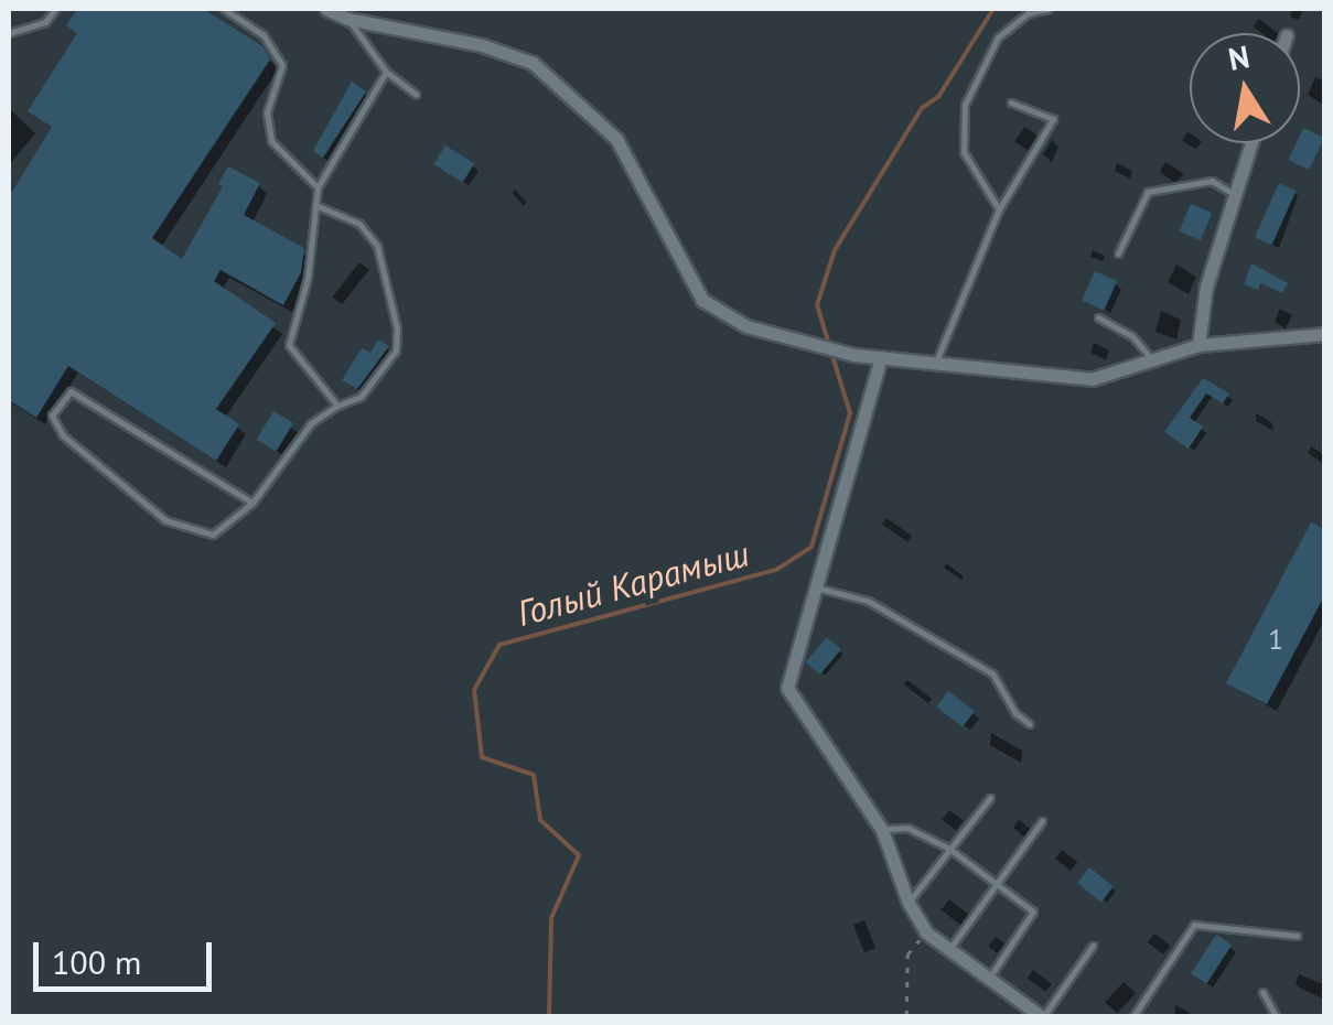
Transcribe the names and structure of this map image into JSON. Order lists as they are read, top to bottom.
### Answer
{
  "water": ["Голый Карамыш"],
  "house_numbers": ["1"],
  "scale_bar": "100 m",
  "north": "top"
}
